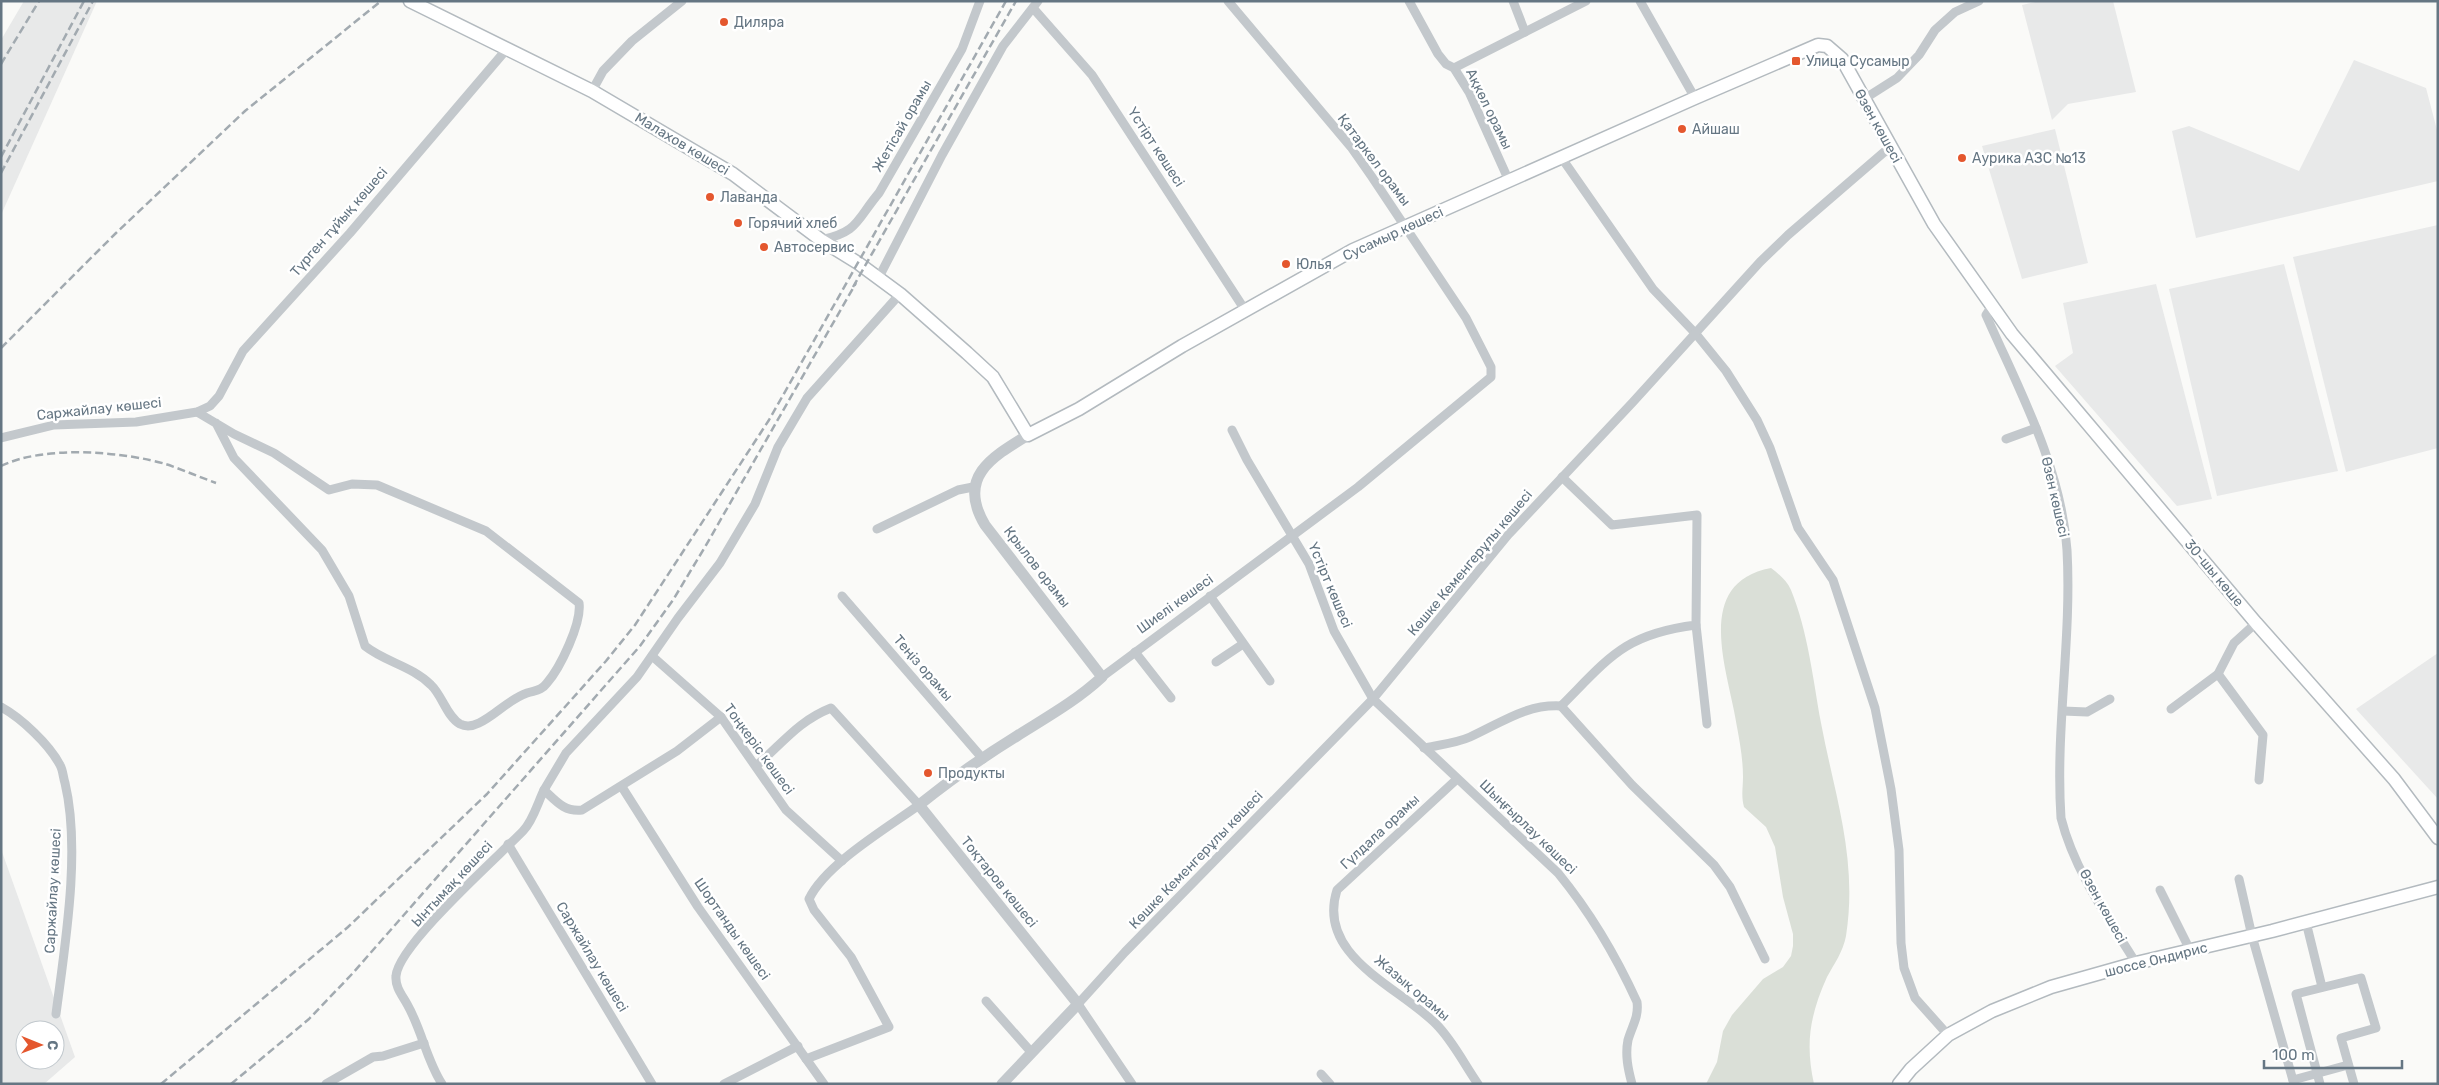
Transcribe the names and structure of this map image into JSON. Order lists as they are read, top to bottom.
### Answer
{
  "streets": {
    "main road": [
      "Өзен көшесі",
      "Малахов көшесі",
      "Сусамыр көшесі",
      "30-шы көше",
      "шоссе Ондирис"
    ],
    "street": [
      "Ақкөл орамы",
      "Жетісай орамы",
      "Үстірт көшесі",
      "Қатаркөл орамы",
      "Түрген тұйық көшесі",
      "Саржайлау көшесі",
      "Көшке Кеменгерұлы көшесі",
      "Крылов орамы",
      "Шиелі көшесі",
      "Теңіз орамы",
      "Тоңкерiс көшесі",
      "Шыңғырлау көшесі",
      "Гүлдала орамы",
      "Тоқтаров көшесі",
      "Ынтымақ көшесі",
      "Шортанды көшесі",
      "Жазық орамы"
    ]
  },
  "crossings": [
    ["Ақкөл орамы", "Сусамыр көшесі"],
    ["Жетісай орамы", "Малахов көшесі"],
    ["Өзен көшесі", "Сусамыр көшесі"],
    ["Өзен көшесі", "Көшке Кеменгерұлы көшесі"],
    ["Өзен көшесі", "30-шы көше"],
    ["Өзен көшесі", "шоссе Ондирис"],
    ["Малахов көшесі", "Түрген тұйық көшесі"],
    ["Малахов көшесі", "Сусамыр көшесі"],
    ["Малахов көшесі", "Ынтымақ көшесі"],
    ["Үстірт көшесі", "Сусамыр көшесі"],
    ["Үстірт көшесі", "Көшке Кеменгерұлы көшесі"],
    ["Үстірт көшесі", "Шиелі көшесі"],
    ["Үстірт көшесі", "Шыңғырлау көшесі"],
    ["Қатаркөл орамы", "Сусамыр көшесі"],
    ["Қатаркөл орамы", "Шиелі көшесі"],
    ["Түрген тұйық көшесі", "Саржайлау көшесі"],
    ["Сусамыр көшесі", "Крылов орамы"],
    ["Саржайлау көшесі", "Ынтымақ көшесі"],
    ["Көшке Кеменгерұлы көшесі", "Шыңғырлау көшесі"],
    ["Көшке Кеменгерұлы көшесі", "Тоқтаров көшесі"],
    ["Крылов орамы", "Шиелі көшесі"],
    ["Шиелі көшесі", "Теңіз орамы"],
    ["Шиелі көшесі", "Тоңкерiс көшесі"],
    ["Шиелі көшесі", "Тоқтаров көшесі"],
    ["Шиелі көшесі", "Шортанды көшесі"],
    ["Тоңкерiс көшесі", "Тоқтаров көшесі"],
    ["Тоңкерiс көшесі", "Ынтымақ көшесі"],
    ["Шыңғырлау көшесі", "Гүлдала орамы"],
    ["Гүлдала орамы", "Жазық орамы"]
  ],
  "places": {
    "other": [
      "Диляра",
      "Айшаш",
      "Аурика АЗС №13",
      "Лаванда",
      "Горячий хлеб",
      "Автосервис",
      "Юлья",
      "Продукты"
    ],
    "transit": ["Улица Сусамыр"]
  },
  "scale_bar": "100 m",
  "north": "right"
}
